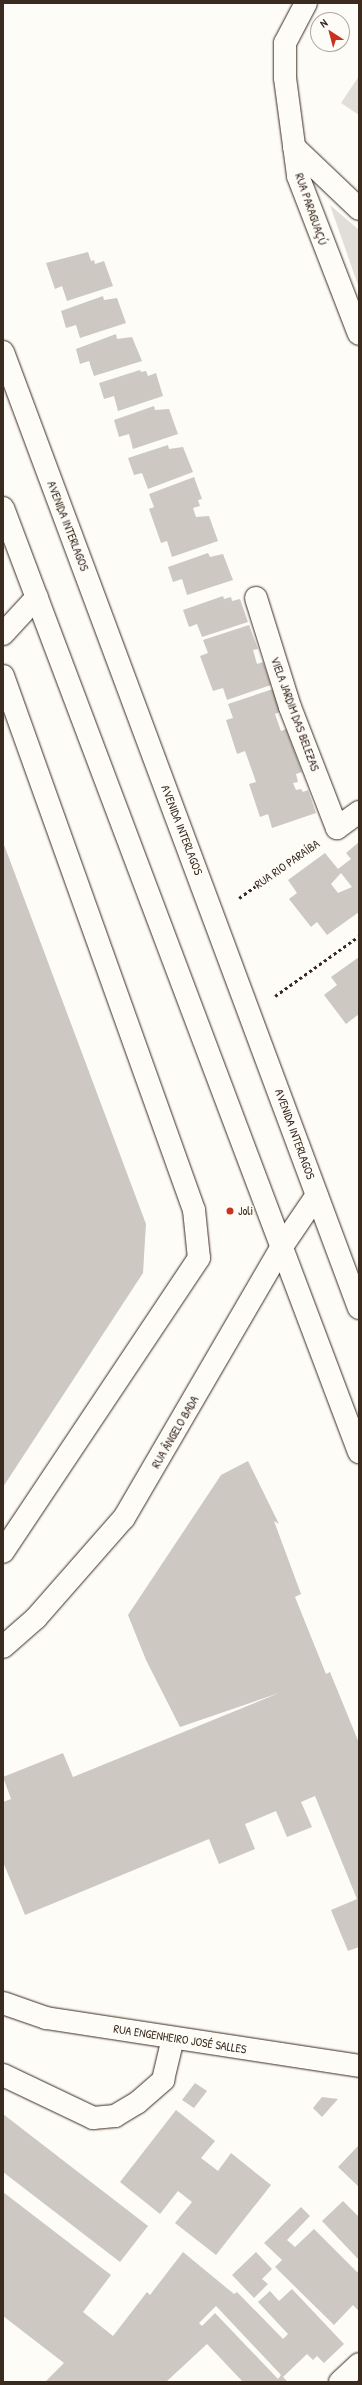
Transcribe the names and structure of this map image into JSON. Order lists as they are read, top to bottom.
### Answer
{
  "streets": {
    "main road": [
      "RUA PARAGUAÇÚ",
      "AVENIDA INTERLAGOS",
      "VIELA JARDIM DAS BELEZAS",
      "RUA ÂNGELO BADA",
      "RUA ENGENHEIRO JOSÉ SALLES"
    ],
    "path": ["RUA RIO PARAÍBA"]
  },
  "crossings": [
    ["AVENIDA INTERLAGOS", "RUA RIO PARAÍBA"],
    ["AVENIDA INTERLAGOS", "RUA ÂNGELO BADA"],
    ["VIELA JARDIM DAS BELEZAS", "RUA RIO PARAÍBA"]
  ],
  "places": ["Joli"],
  "north": "top left"
}
